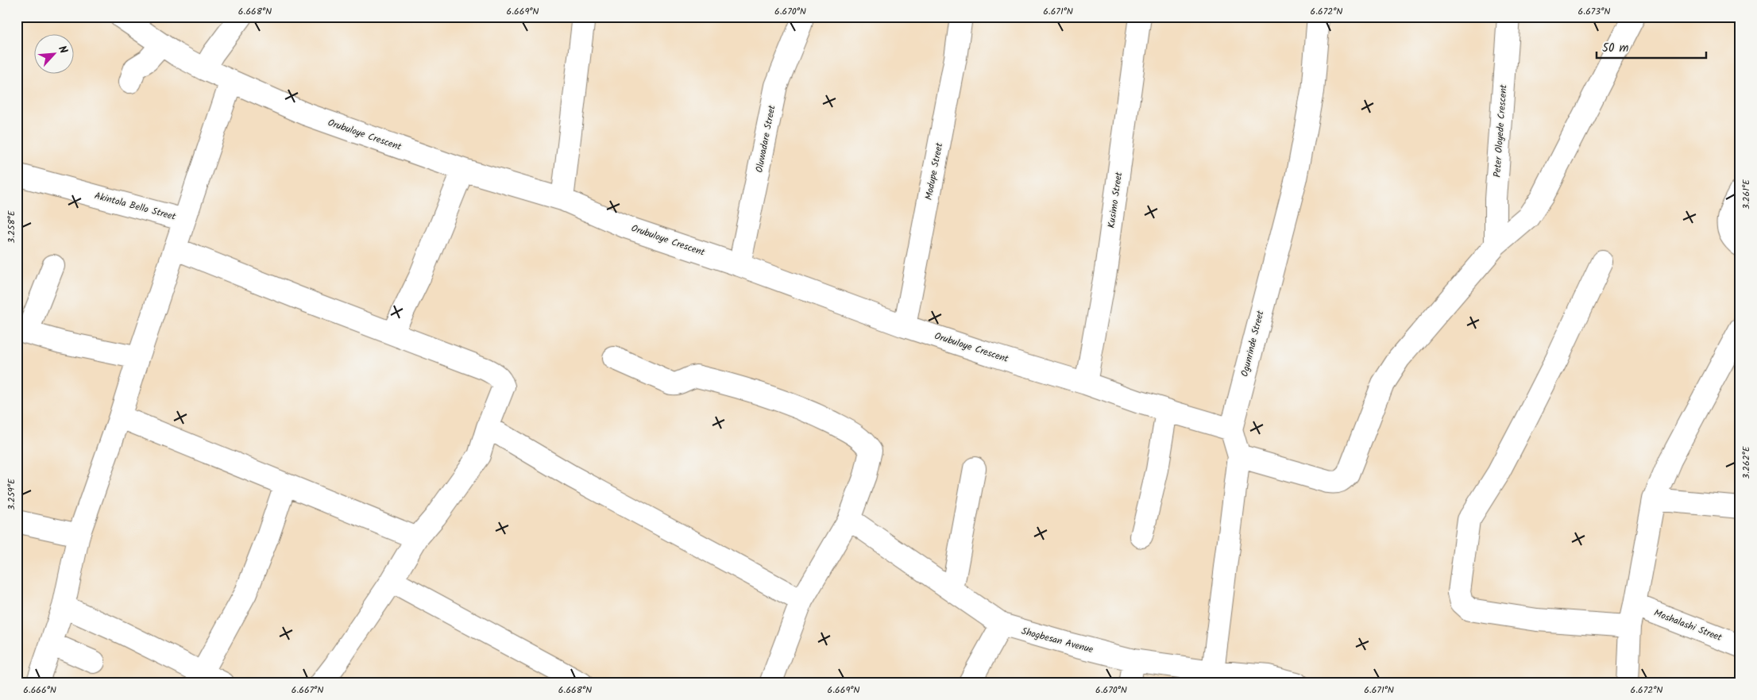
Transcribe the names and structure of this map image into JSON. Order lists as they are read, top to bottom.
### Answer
{
  "streets": {
    "street": [
      "Peter Oloyede Crescent",
      "Orubuloye Crescent",
      "Oluwadare Street",
      "Modupe Street",
      "Kusimo Street",
      "Akintola Bello Street",
      "Ogunrinde Street",
      "Moshalashi Street",
      "Shogbesan Avenue"
    ]
  },
  "crossings": [
    ["Orubuloye Crescent", "Oluwadare Street"],
    ["Orubuloye Crescent", "Modupe Street"],
    ["Orubuloye Crescent", "Kusimo Street"],
    ["Orubuloye Crescent", "Ogunrinde Street"]
  ],
  "scale_bar": "50 m",
  "north": "top right",
  "coordinates": [
    "6.668°N",
    "6.669°N",
    "6.670°N",
    "6.671°N",
    "6.672°N",
    "6.673°N",
    "3.261°E",
    "3.258°E",
    "3.262°E",
    "3.259°E",
    "6.666°N",
    "6.667°N"
  ]
}
